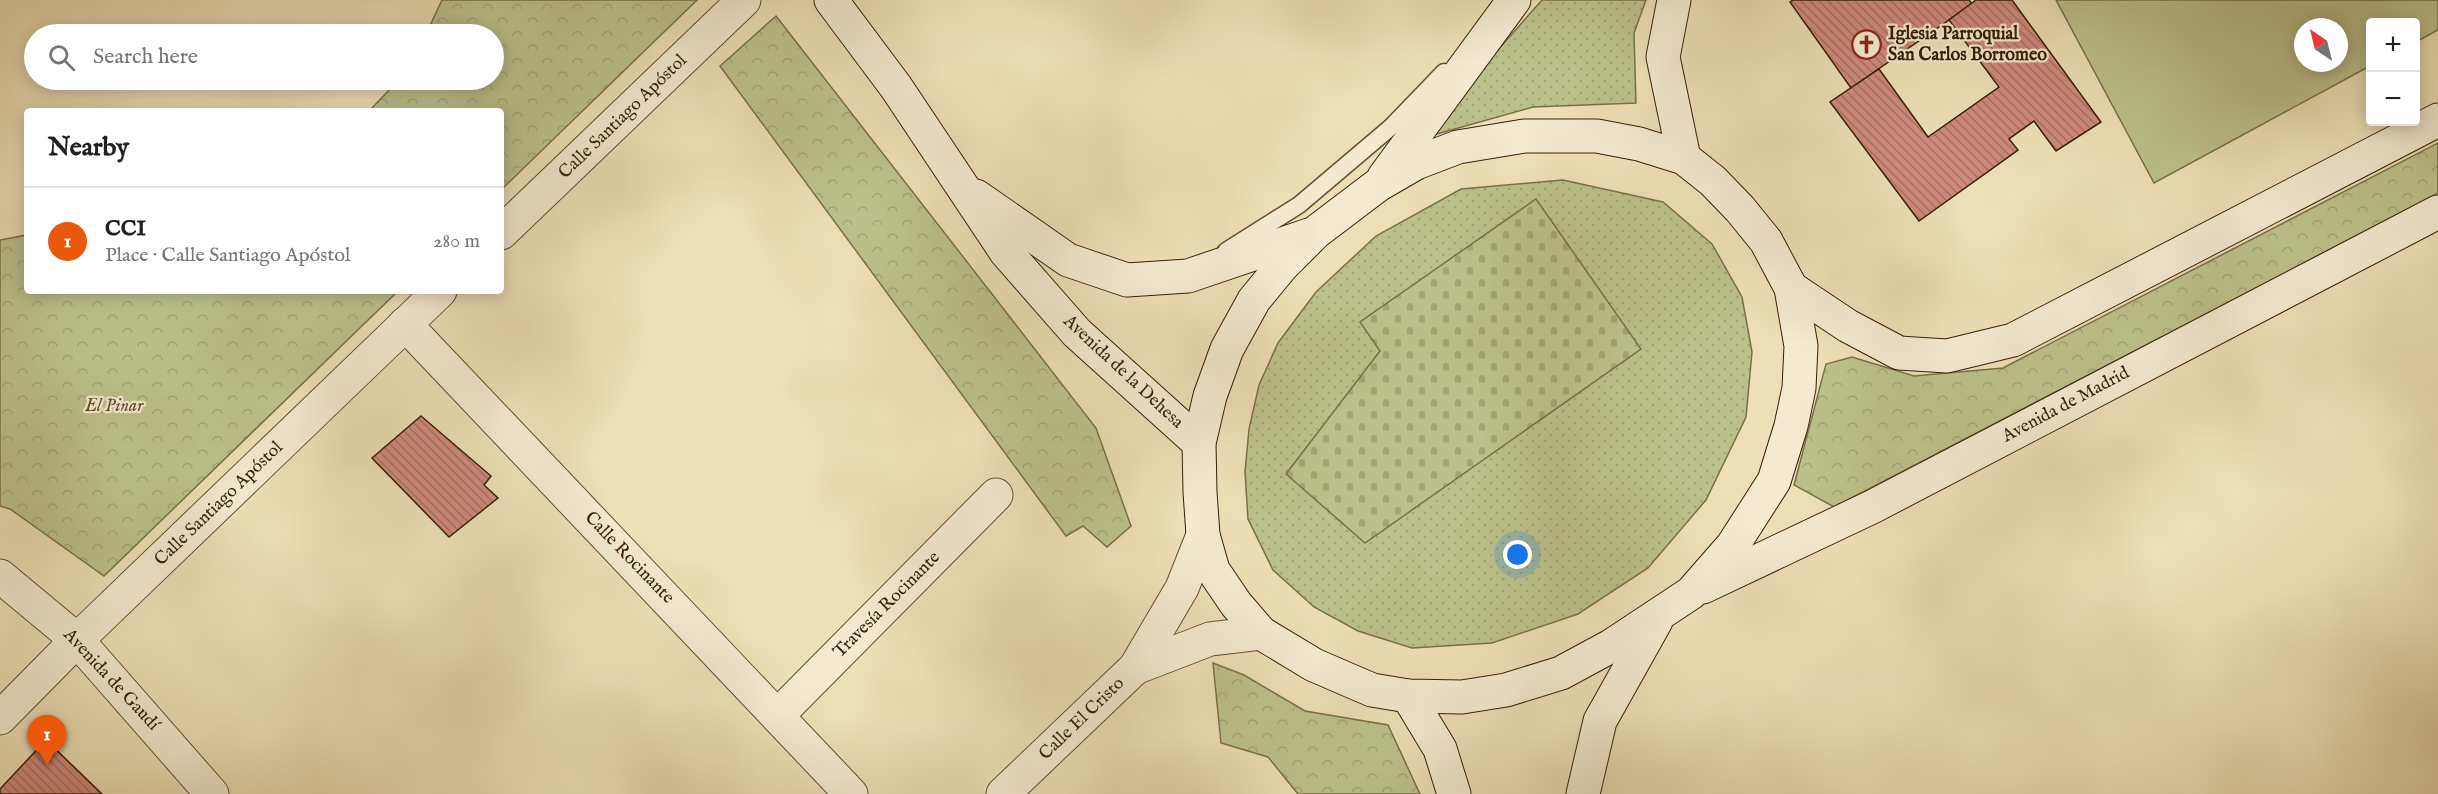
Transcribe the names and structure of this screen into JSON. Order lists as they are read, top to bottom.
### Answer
{
  "streets": {
    "street": [
      "Calle Santiago Apóstol",
      "Avenida de la Dehesa",
      "Avenida de Madrid",
      "Calle Rocinante",
      "Travesía Rocinante",
      "Avenida de Gaudí",
      "Calle El Cristo"
    ]
  },
  "crossings": [
    ["Calle Santiago Apóstol", "Calle Rocinante"],
    ["Calle Santiago Apóstol", "Avenida de Gaudí"],
    ["Calle Rocinante", "Travesía Rocinante"]
  ],
  "parks": ["El Pinar"],
  "places": {
    "church": ["Iglesia Parroquial San Carlos Borromeo"]
  },
  "north": "top left",
  "page": {
    "map_buttons": ["+", "−"],
    "search": "Search here",
    "heading": "Nearby",
    "list": [
      {
        "mark": "1",
        "name": "CCI",
        "note": "Place · Calle Santiago Apóstol",
        "value": "280 m"
      }
    ],
    "pins": "1"
  }
}
